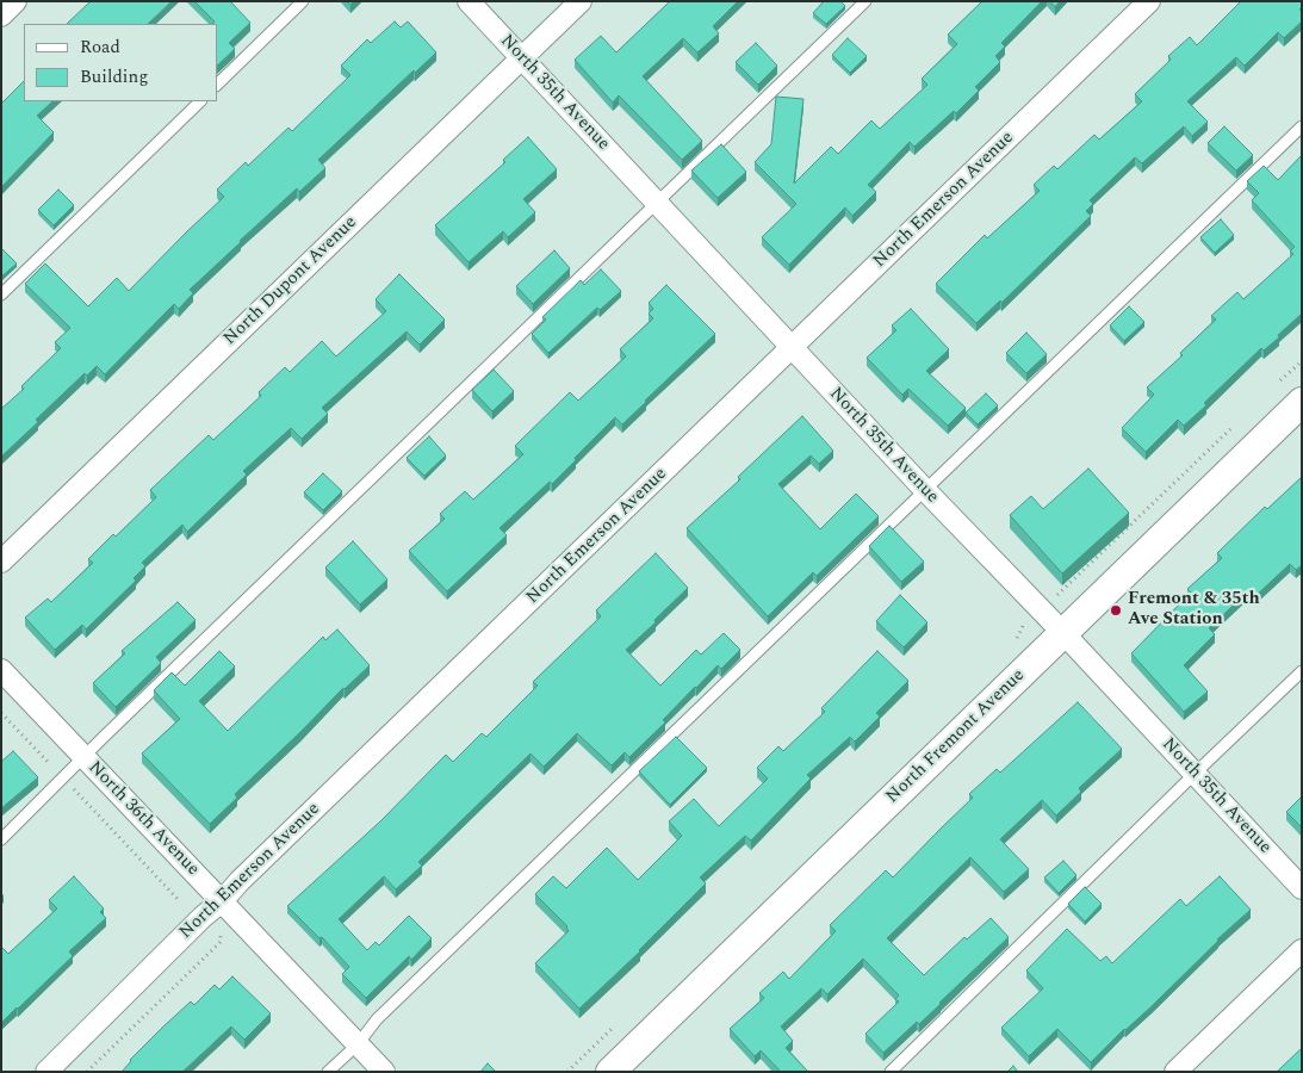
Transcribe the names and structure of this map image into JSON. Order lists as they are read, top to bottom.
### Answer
{
  "streets": {
    "street": [
      "North 35th Avenue",
      "North Emerson Avenue",
      "North Dupont Avenue",
      "North Fremont Avenue",
      "North 36th Avenue"
    ]
  },
  "crossings": [
    ["North 35th Avenue", "North Emerson Avenue"],
    ["North 35th Avenue", "North Dupont Avenue"],
    ["North 35th Avenue", "North Fremont Avenue"],
    ["North Emerson Avenue", "North 36th Avenue"]
  ],
  "places": ["Fremont & 35th Ave Station"],
  "legend": ["Road", "Building"]
}
